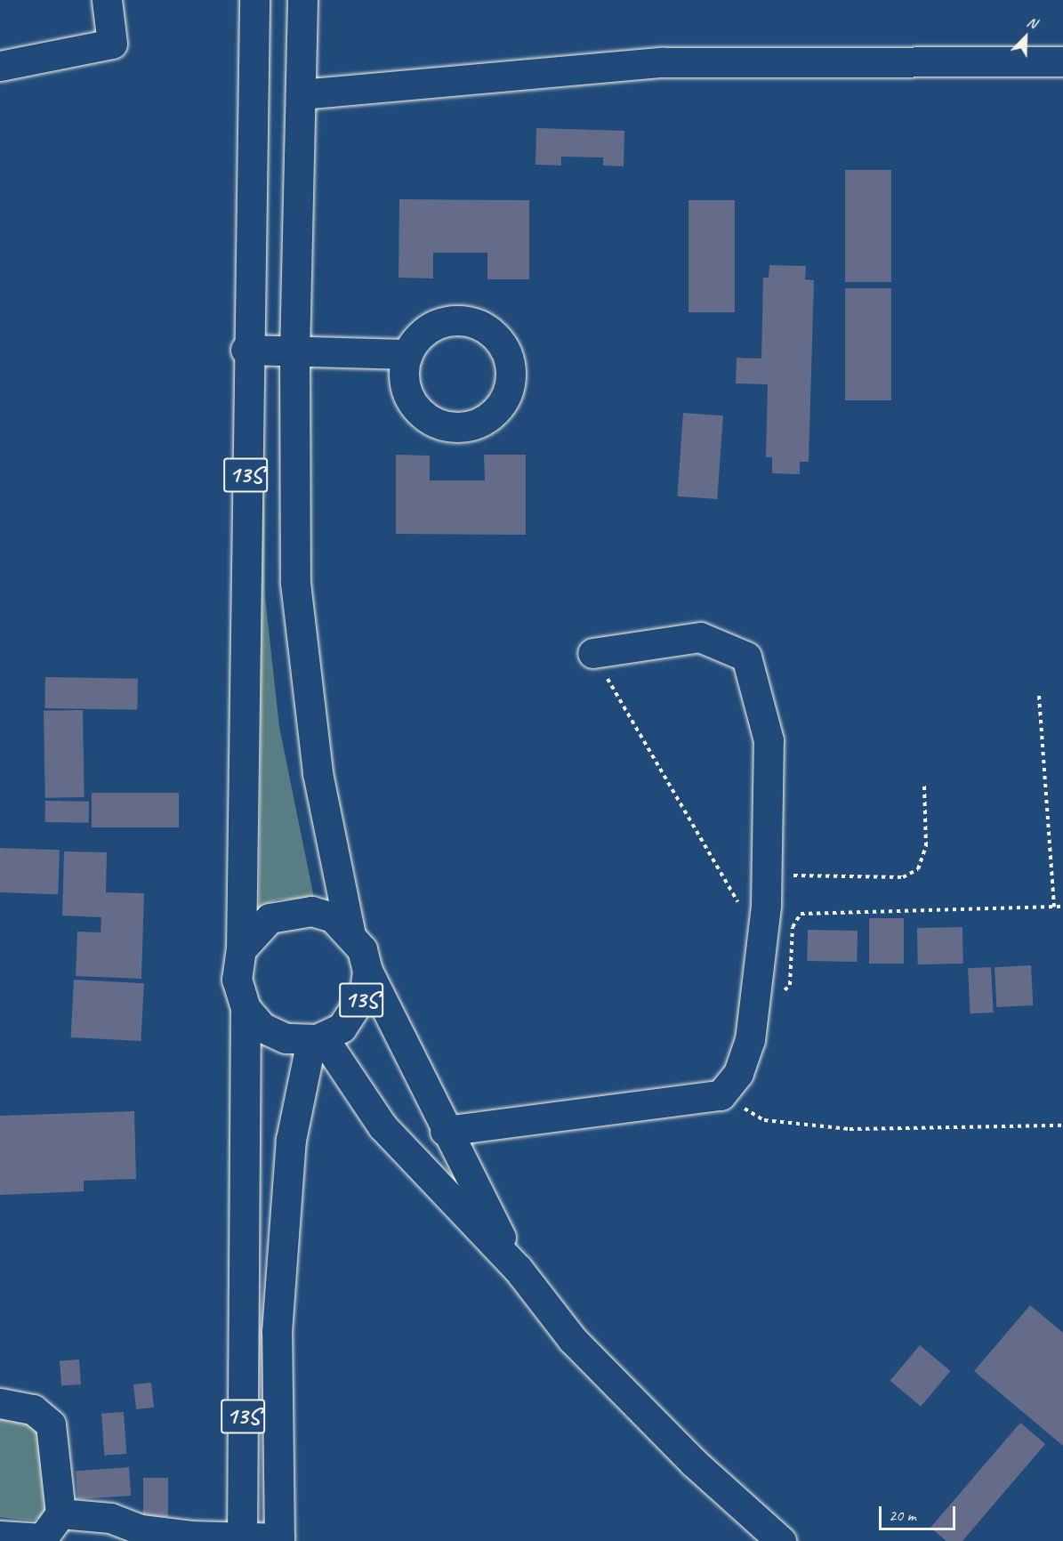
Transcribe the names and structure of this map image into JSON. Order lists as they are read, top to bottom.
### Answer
{
  "streets": {
    "main road": ["13S"]
  },
  "scale_bar": "20 m",
  "north": "top right"
}
